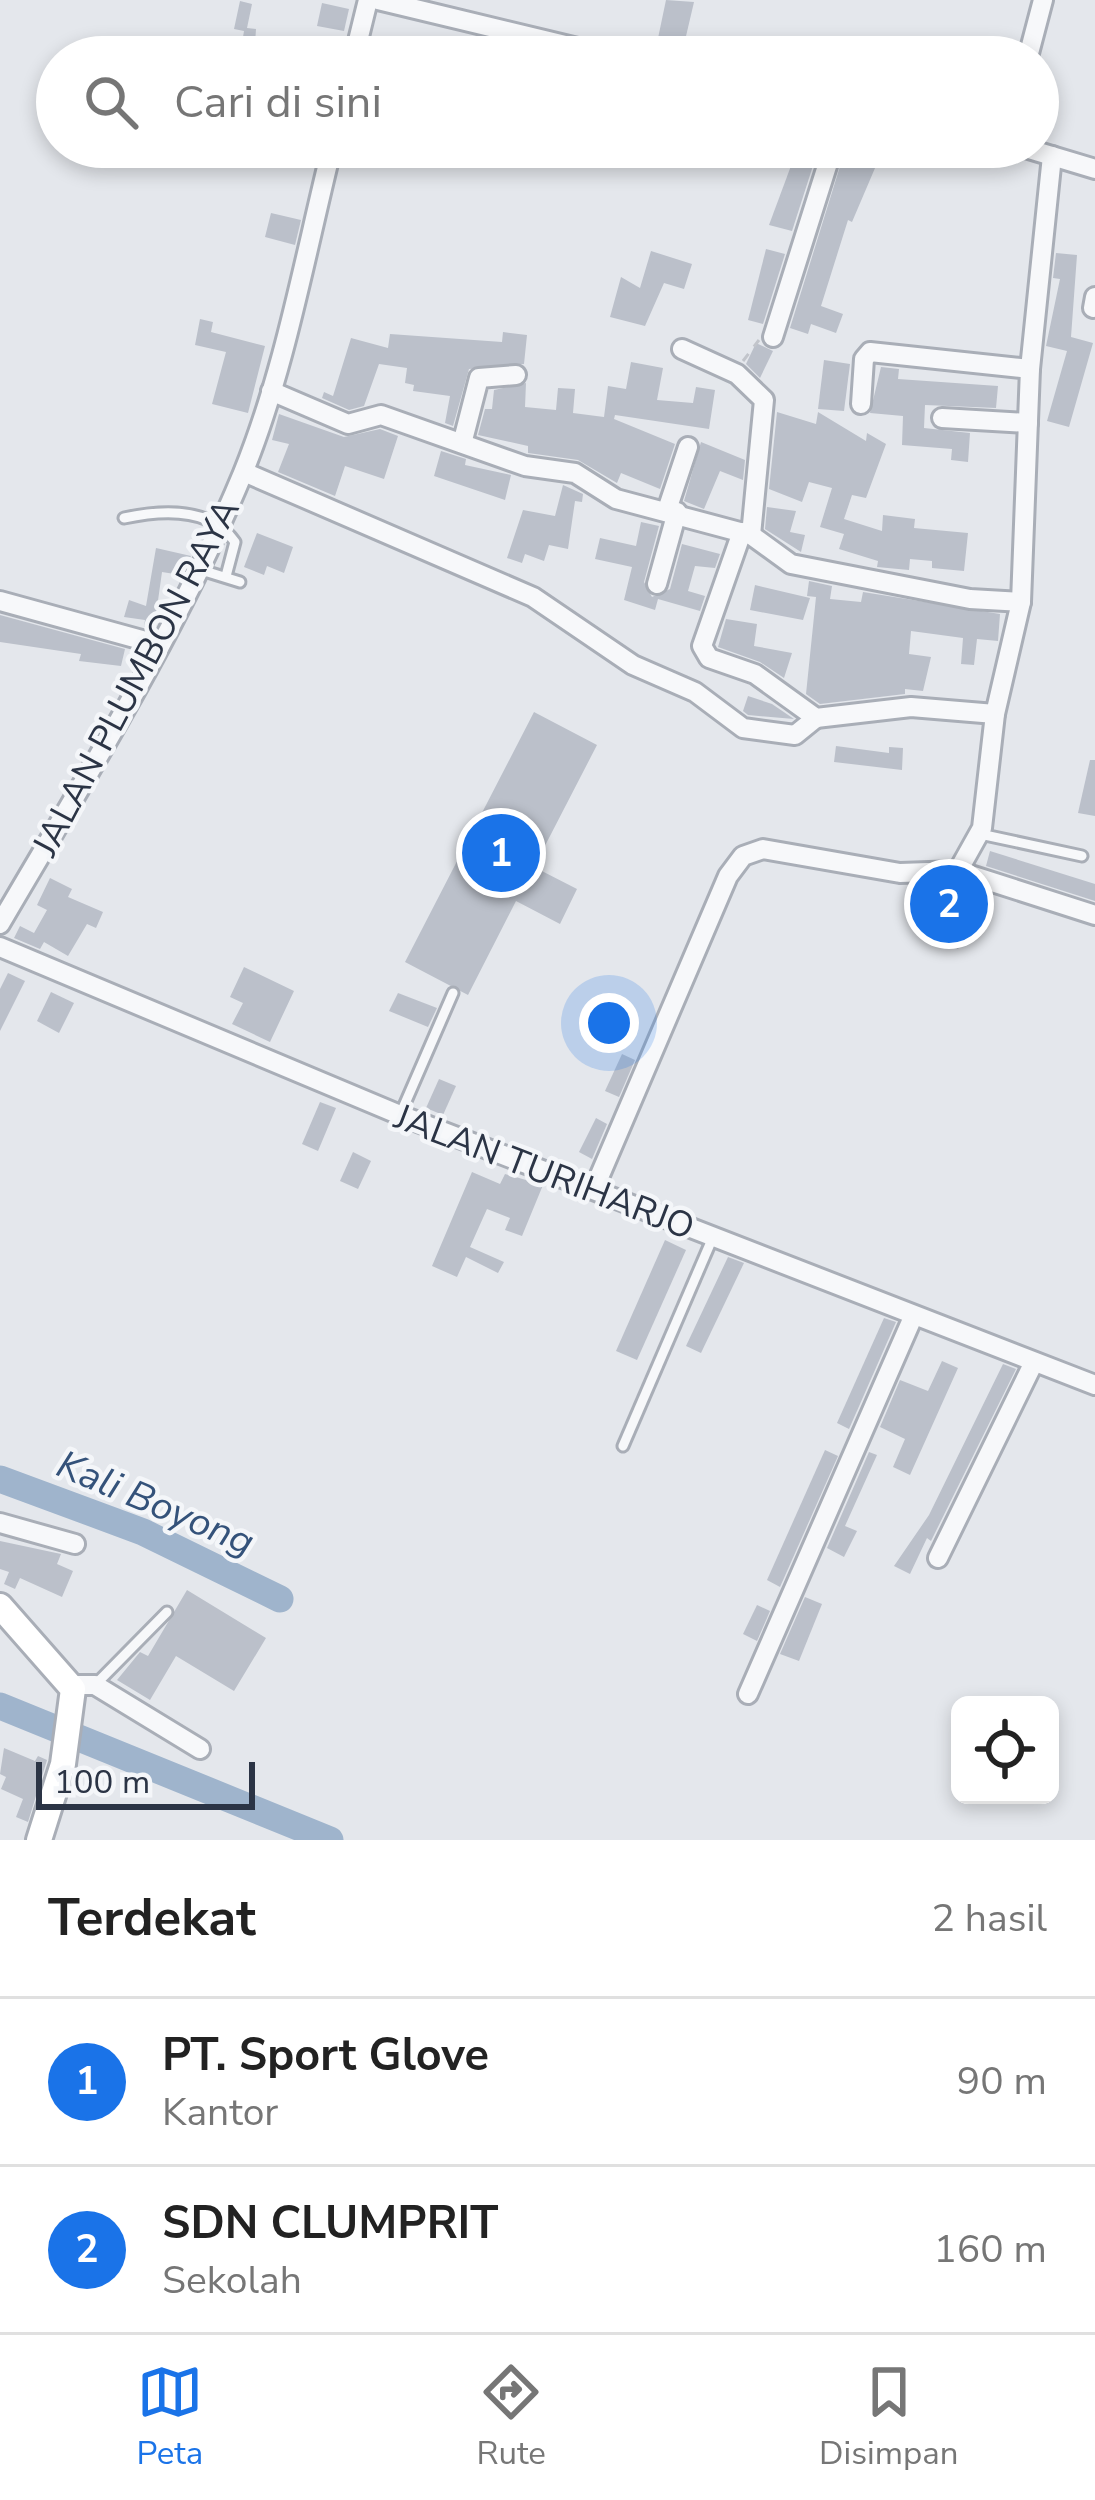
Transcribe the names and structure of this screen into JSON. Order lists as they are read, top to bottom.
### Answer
{
  "streets": {
    "street": ["JALAN PLUMBON RAYA", "JALAN TURIHARJO"]
  },
  "water": ["Kali Boyong"],
  "scale_bar": "100 m",
  "page": {
    "search": "Cari di sini",
    "pins": ["1", "2"],
    "scale": "100 m",
    "heading": ["Terdekat", "2 hasil"],
    "list": [
      {
        "mark": "1",
        "name": "PT. Sport Glove",
        "note": "Kantor",
        "value": "90 m"
      },
      {
        "mark": "2",
        "name": "SDN CLUMPRIT",
        "note": "Sekolah",
        "value": "160 m"
      }
    ],
    "nav": ["Peta", "Rute", "Disimpan"]
  }
}
